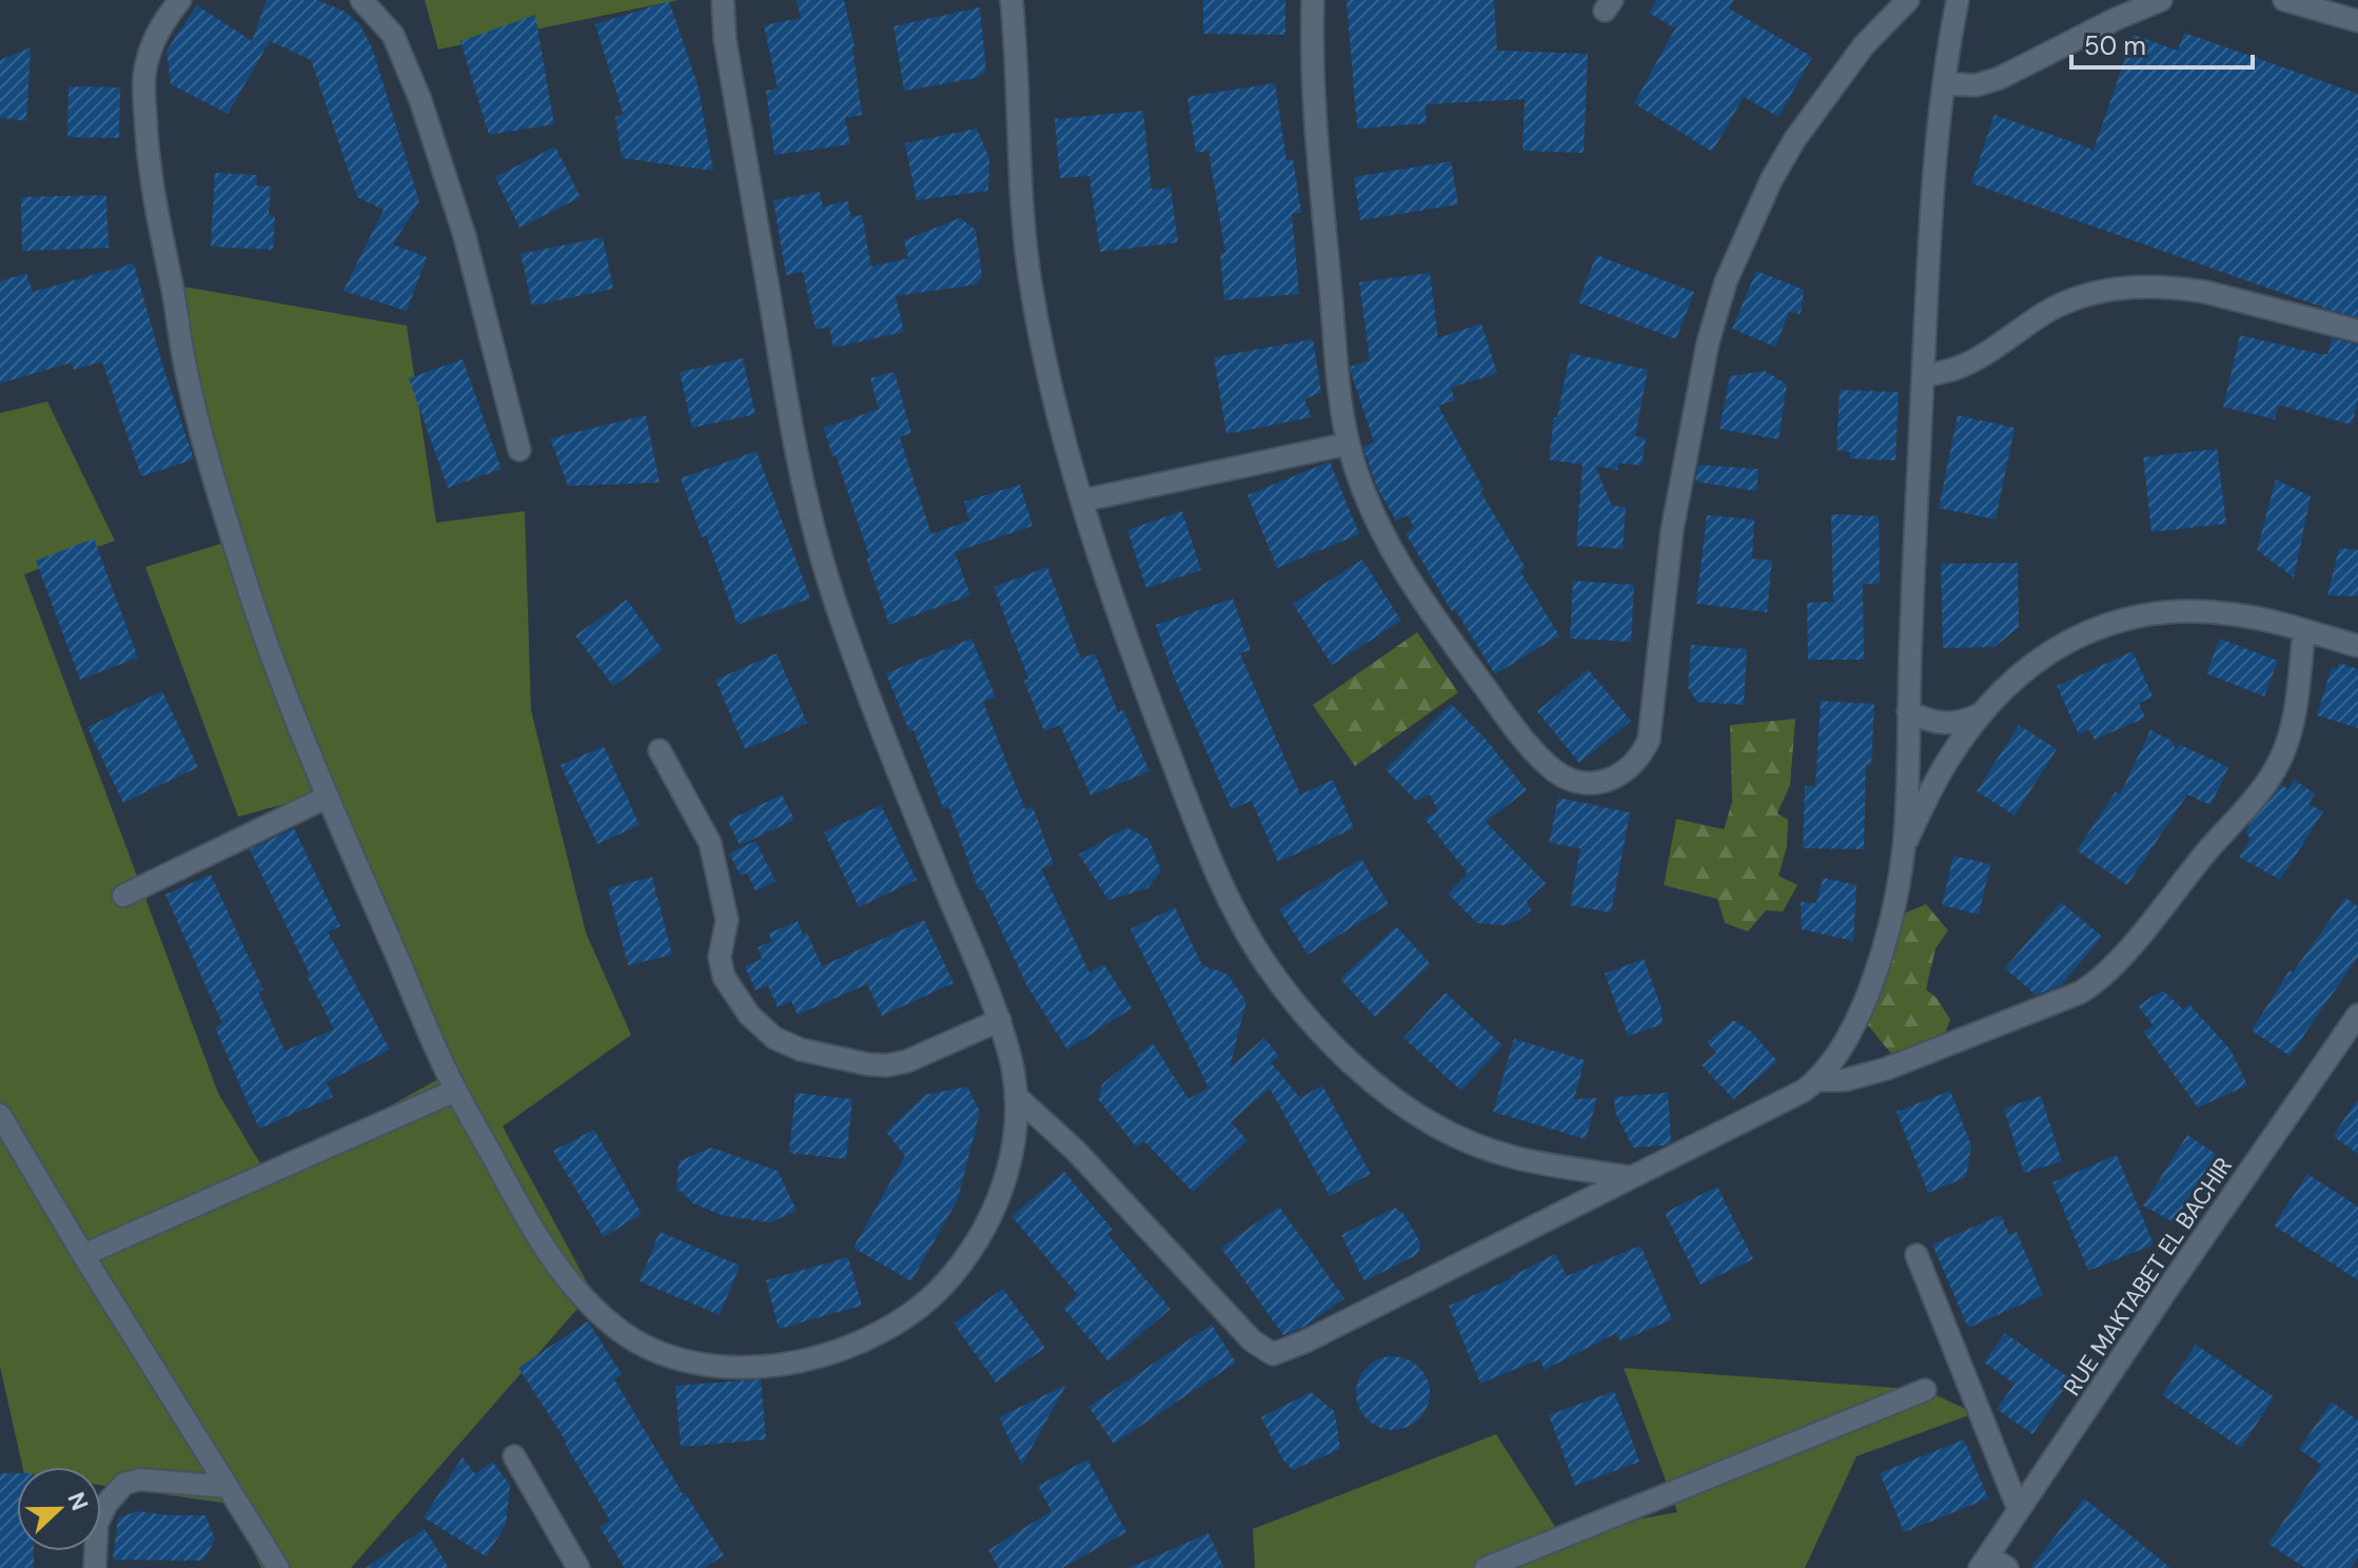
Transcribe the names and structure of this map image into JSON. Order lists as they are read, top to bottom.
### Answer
{
  "streets": {
    "street": ["RUE MAKTABET EL BACHIR"]
  },
  "scale_bar": "50 m",
  "north": "right"
}
